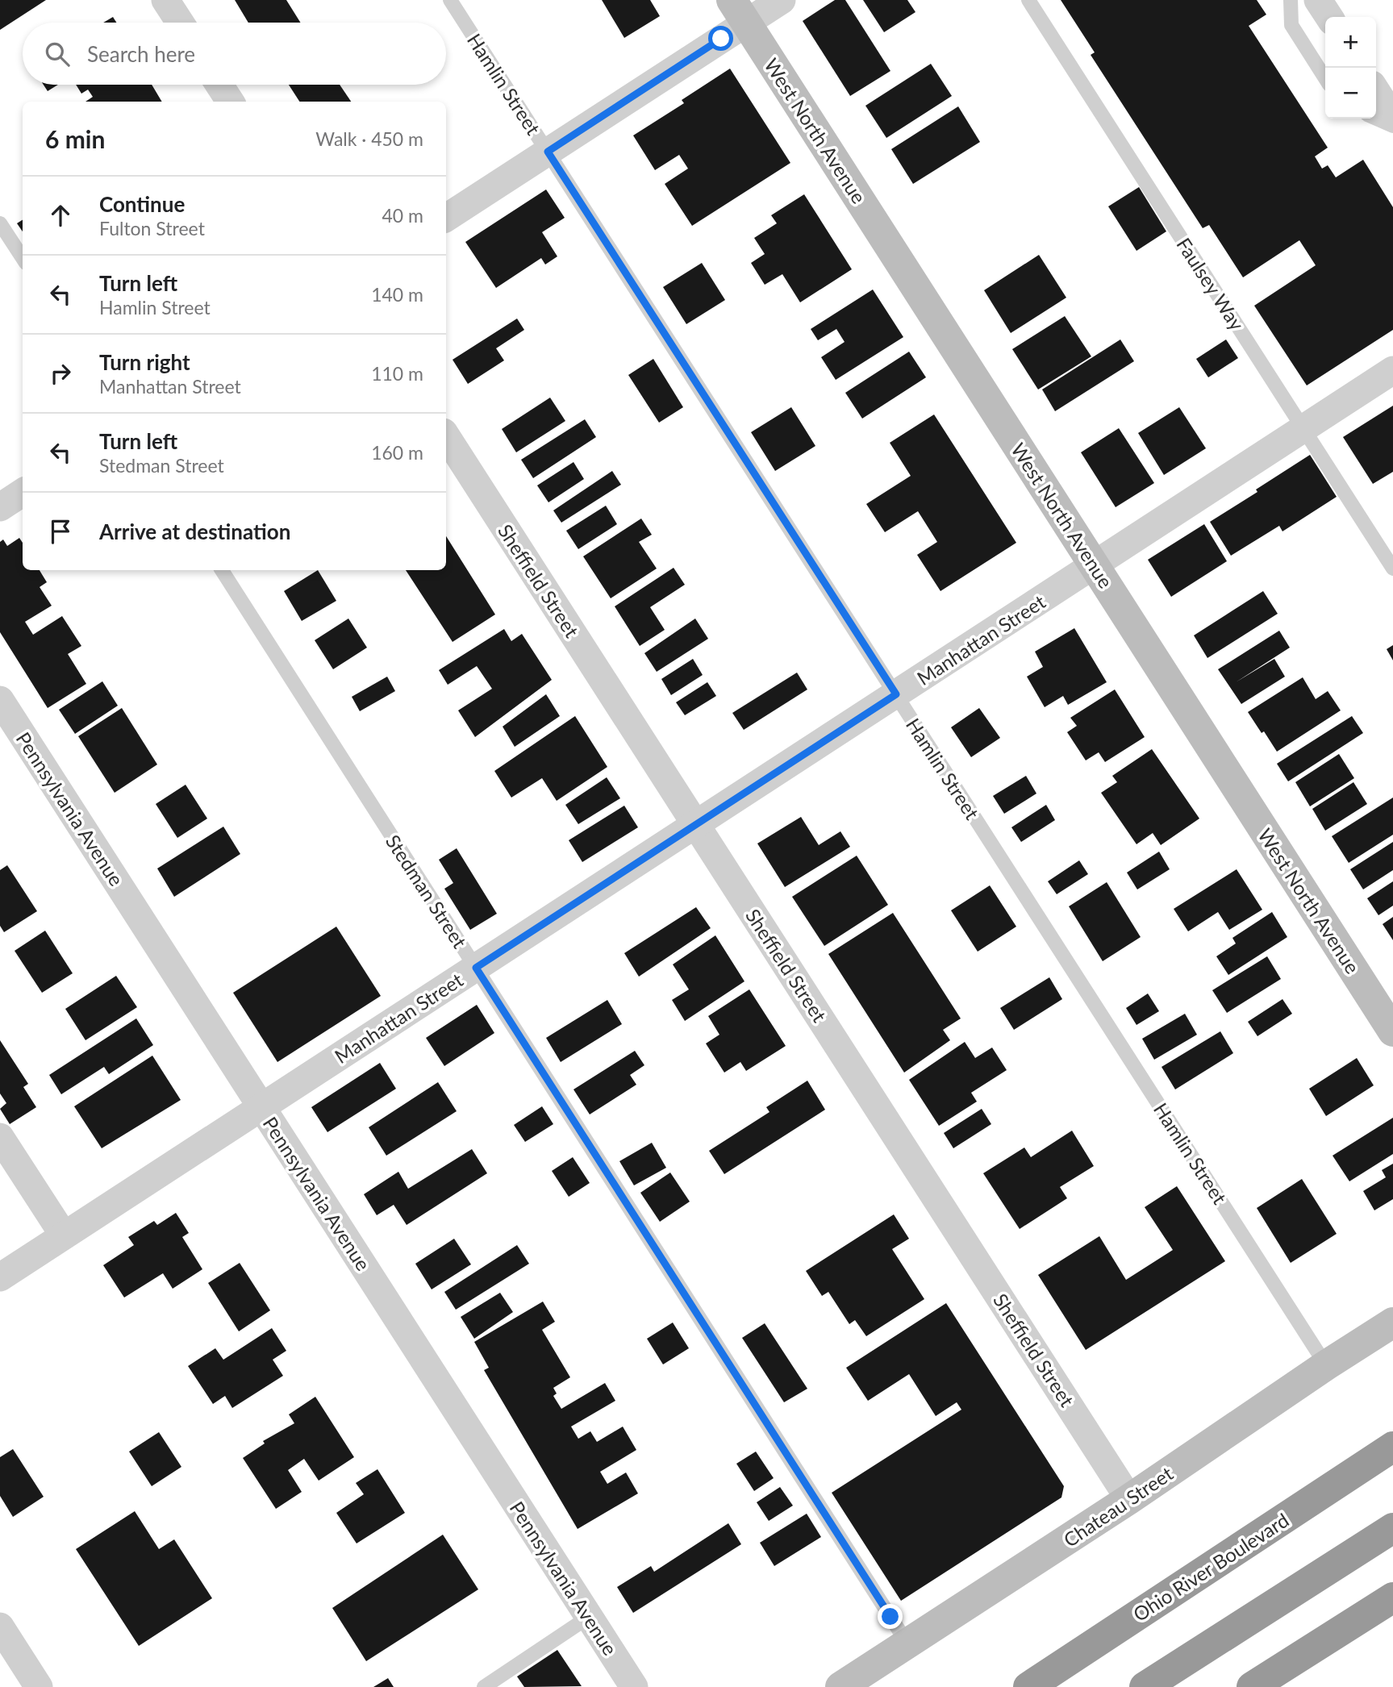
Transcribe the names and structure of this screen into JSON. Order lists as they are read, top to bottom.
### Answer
{
  "streets": {
    "highway": ["Ohio River Boulevard"],
    "street": [
      "West North Avenue",
      "Sheffield Street",
      "Manhattan Street",
      "Pennsylvania Avenue",
      "Chateau Street"
    ],
    "lane": ["Hamlin Street", "Faulsey Way", "Stedman Street"]
  },
  "crossings": [
    ["Hamlin Street", "Manhattan Street"],
    ["Hamlin Street", "Chateau Street"],
    ["West North Avenue", "Manhattan Street"],
    ["Faulsey Way", "Manhattan Street"],
    ["Sheffield Street", "Manhattan Street"],
    ["Sheffield Street", "Chateau Street"],
    ["Manhattan Street", "Pennsylvania Avenue"],
    ["Manhattan Street", "Stedman Street"],
    ["Stedman Street", "Chateau Street"]
  ],
  "page": {
    "map_buttons": ["+", "−"],
    "search": "Search here",
    "heading": ["6 min", "Walk · 450 m"],
    "list": [
      ["Continue", "Fulton Street", "40 m"],
      ["Turn left", "Hamlin Street", "140 m"],
      ["Turn right", "Manhattan Street", "110 m"],
      ["Turn left", "Stedman Street", "160 m"],
      "Arrive at destination"
    ]
  }
}
